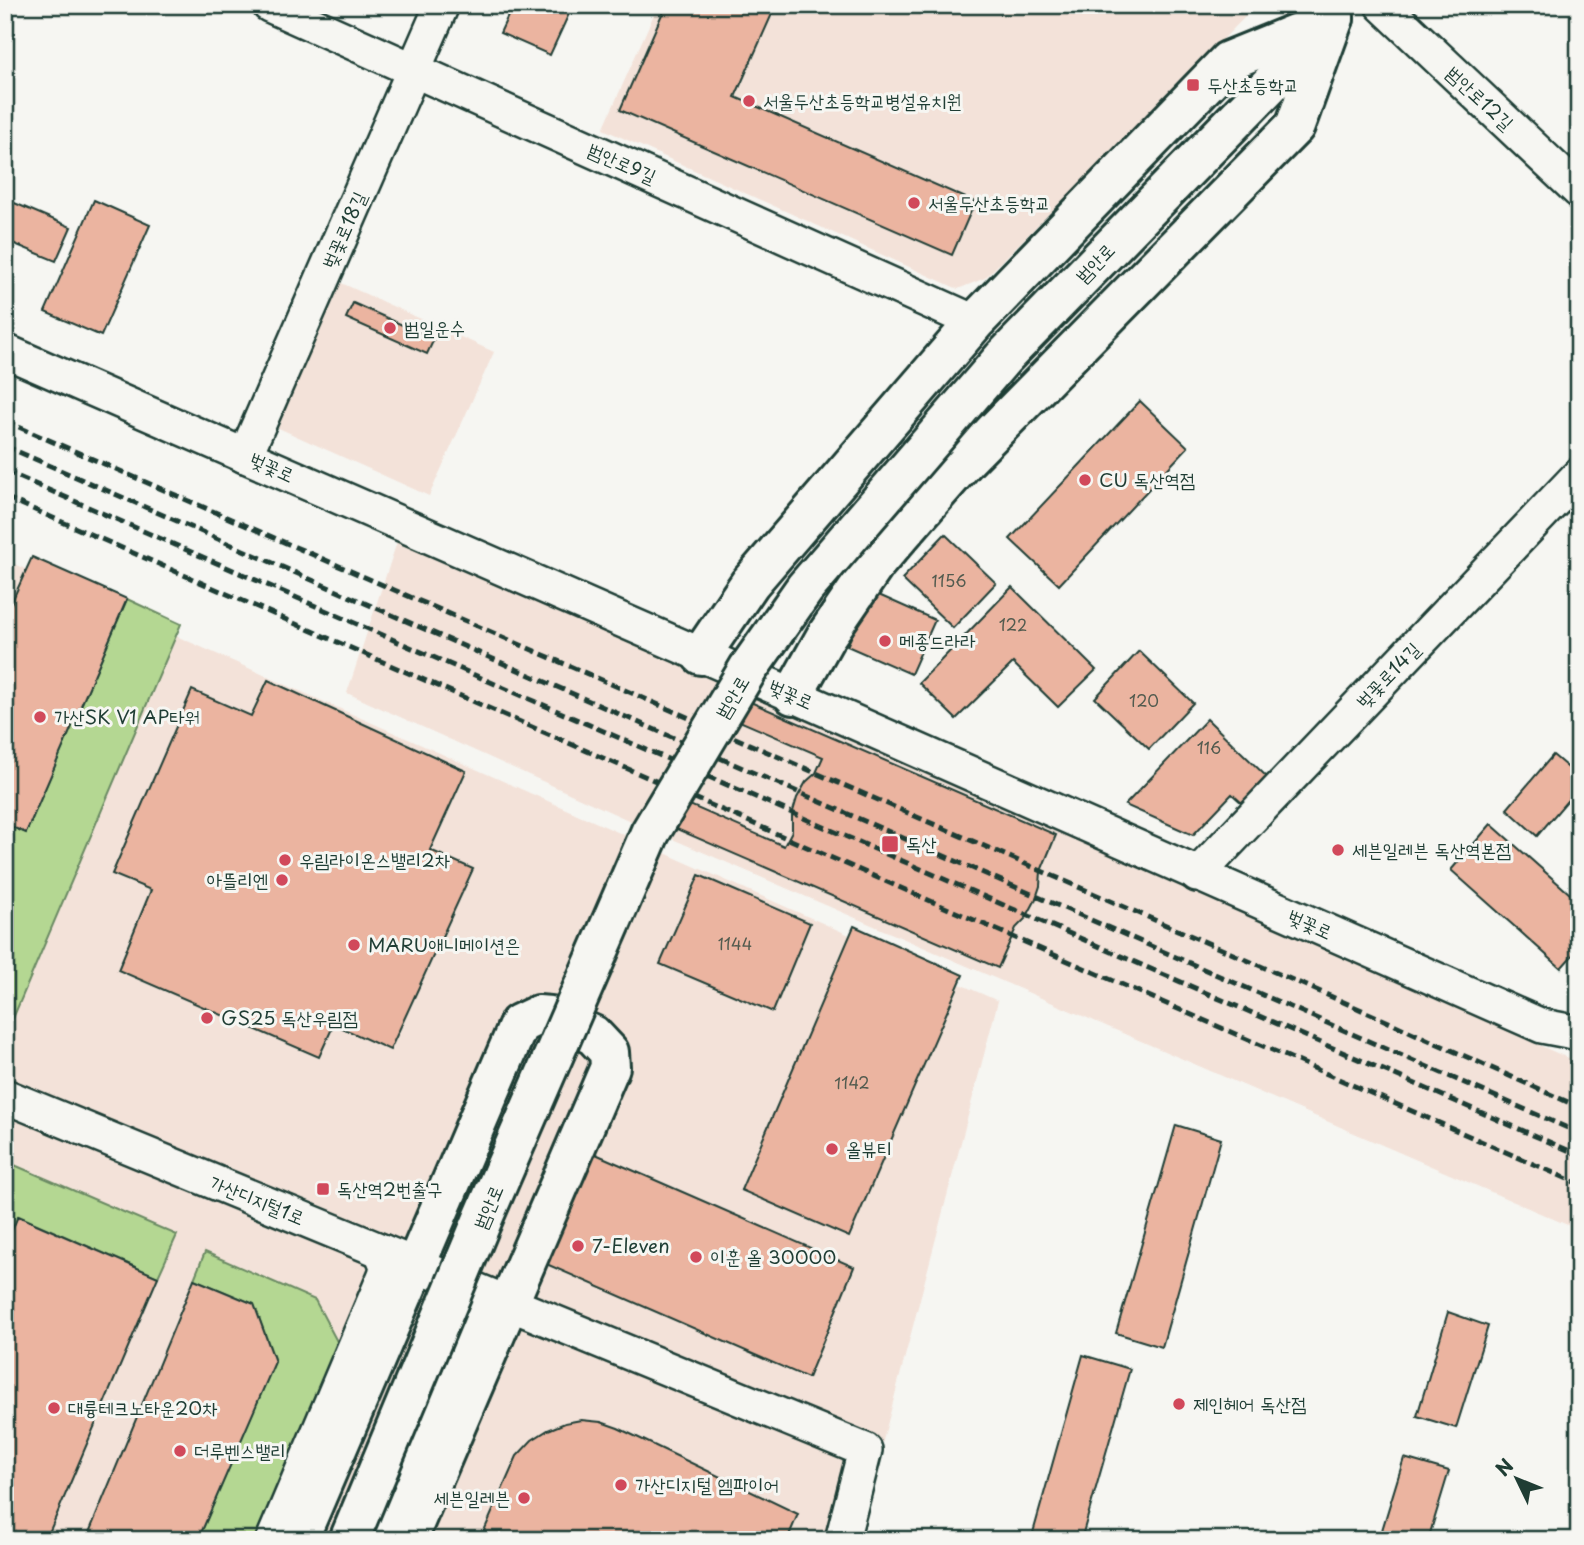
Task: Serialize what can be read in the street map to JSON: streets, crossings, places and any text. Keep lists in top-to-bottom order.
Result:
{
  "streets": {
    "main road": ["범안로"],
    "street": [
      "범안로12길",
      "범안로9길",
      "벚꽃로18길",
      "벚꽃로",
      "벚꽃로14길",
      "가산디지털1로"
    ]
  },
  "crossings": [
    ["범안로9길", "벚꽃로18길"],
    ["벚꽃로18길", "벚꽃로"],
    ["벚꽃로", "벚꽃로14길"]
  ],
  "places": {
    "transit": ["두산초등학교", "독산", "독산역2번출구"],
    "other": [
      "서울두산초등학교병설유치원",
      "서울두산초등학교",
      "범일운수",
      "CU 독산역점",
      "메종드라라",
      "가산SK V1 AP타워",
      "세븐일레븐 독산역본점",
      "우림라이온스밸리2차",
      "아뜰리엔",
      "MARU애니메이션은",
      "GS25 독산우림점",
      "올뷰티",
      "7-Eleven",
      "이훈 올 30000",
      "제인헤어 독산점",
      "대륭테크노타운20차",
      "더루벤스밸리",
      "가산디지털 엠파이어",
      "세븐일레븐"
    ]
  },
  "house_numbers": [
    "1156",
    "122",
    "120",
    "116",
    "1144",
    "1142"
  ],
  "north": "top left"
}
